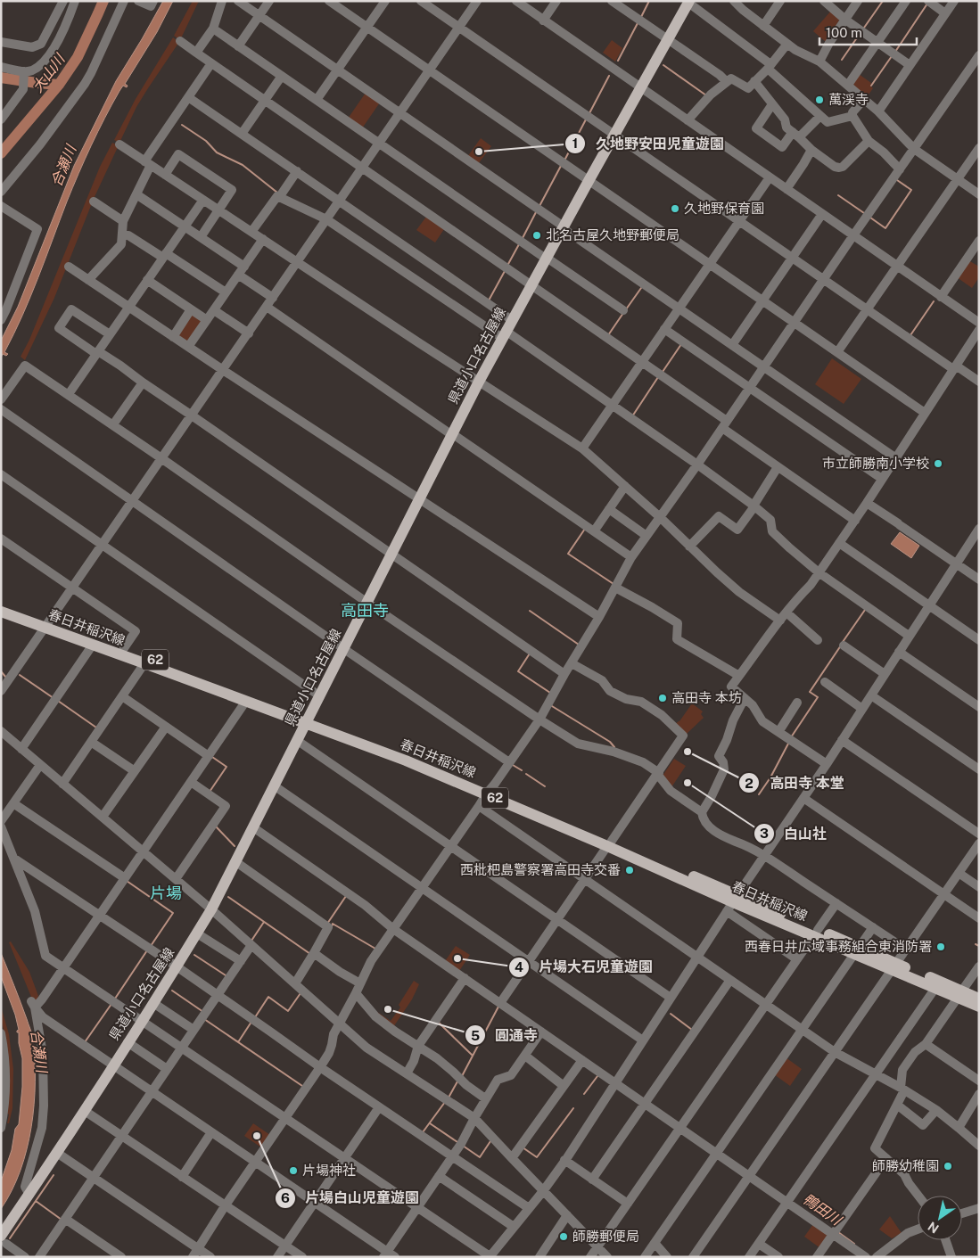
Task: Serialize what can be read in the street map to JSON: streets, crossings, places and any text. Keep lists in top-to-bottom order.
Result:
{
  "streets": {
    "main road": ["県道小口名古屋線", "春日井稲沢線", "62"]
  },
  "crossings": [
    ["県道小口名古屋線", "春日井稲沢線"]
  ],
  "districts": ["高田寺", "片場"],
  "water": ["大山川", "合瀬川", "鴨田川"],
  "places": [
    "萬渓寺",
    "久地野安田児童遊園",
    "久地野保育園",
    "北名古屋久地野郵便局",
    "市立師勝南小学校",
    "高田寺 本坊",
    "高田寺 本堂",
    "白山社",
    "西枇杷島警察署高田寺交番",
    "西春日井広域事務組合東消防署",
    "片場大石児童遊園",
    "圓通寺",
    "片場白山児童遊園",
    "師勝幼稚園",
    "片場神社",
    "師勝郵便局"
  ],
  "scale_bar": "100 m",
  "north": "bottom left"
}
